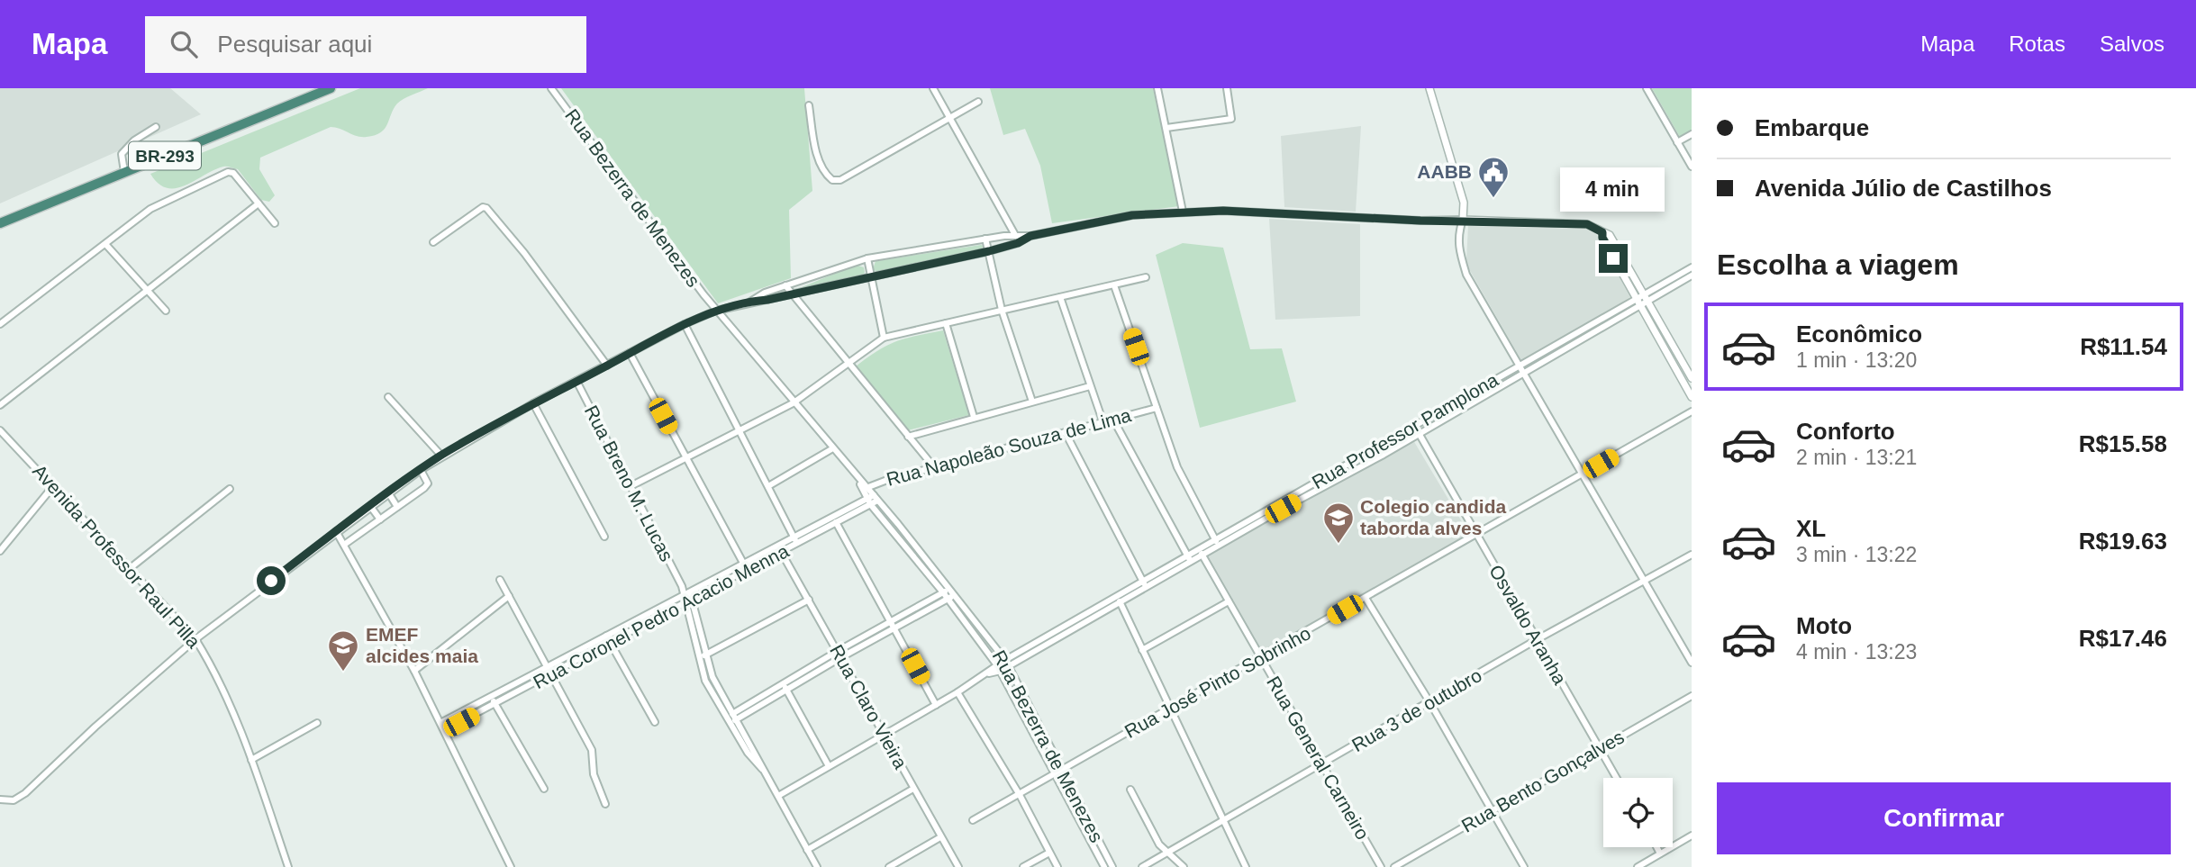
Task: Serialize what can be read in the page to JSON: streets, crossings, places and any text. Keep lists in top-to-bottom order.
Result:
{
  "streets": {
    "highway": ["BR-293"],
    "street": [
      "Rua Bezerra de Menezes",
      "Rua Professor Pamplona",
      "Rua Napoleão Souza de Lima",
      "Rua Breno M. Lucas",
      "Avenida Professor Raul Pilla",
      "Rua Coronel Pedro Acacio Menna",
      "Osvaldo Aranha",
      "Rua José Pinto Sobrinho",
      "Rua Claro Vieira",
      "Rua 3 de outubro",
      "Rua General Carneiro",
      "Rua Bento Gonçalves"
    ]
  },
  "crossings": [
    ["Rua Bezerra de Menezes", "Rua Professor Pamplona"],
    ["Rua Bezerra de Menezes", "Rua Napoleão Souza de Lima"],
    ["Rua Bezerra de Menezes", "Rua Coronel Pedro Acacio Menna"],
    ["Rua Bezerra de Menezes", "Rua José Pinto Sobrinho"],
    ["Rua Professor Pamplona", "Osvaldo Aranha"],
    ["Rua Professor Pamplona", "Rua Claro Vieira"],
    ["Rua Professor Pamplona", "Rua General Carneiro"],
    ["Rua Breno M. Lucas", "Rua Coronel Pedro Acacio Menna"],
    ["Rua Coronel Pedro Acacio Menna", "Rua Claro Vieira"],
    ["Osvaldo Aranha", "Rua José Pinto Sobrinho"],
    ["Osvaldo Aranha", "Rua 3 de outubro"],
    ["Osvaldo Aranha", "Rua Bento Gonçalves"],
    ["Rua José Pinto Sobrinho", "Rua General Carneiro"],
    ["Rua 3 de outubro", "Rua General Carneiro"]
  ],
  "places": {
    "public building": ["AABB"],
    "school or university": ["Colegio candida taborda alves", "EMEF alcides maia"]
  },
  "page": {
    "header": "Mapa",
    "search": "Pesquisar aqui",
    "nav": ["Mapa", "Rotas", "Salvos"],
    "banner": ["Embarque", "Avenida Júlio de Castilhos"],
    "bubble": "4 min",
    "heading": "Escolha a viagem",
    "list": [
      {
        "name": "Econômico",
        "note": "1 min · 13:20",
        "value": "R$11.54"
      },
      {
        "name": "Conforto",
        "note": "2 min · 13:21",
        "value": "R$15.58"
      },
      {
        "name": "XL",
        "note": "3 min · 13:22",
        "value": "R$19.63"
      },
      {
        "name": "Moto",
        "note": "4 min · 13:23",
        "value": "R$17.46"
      }
    ],
    "buttons": "Confirmar"
  }
}
